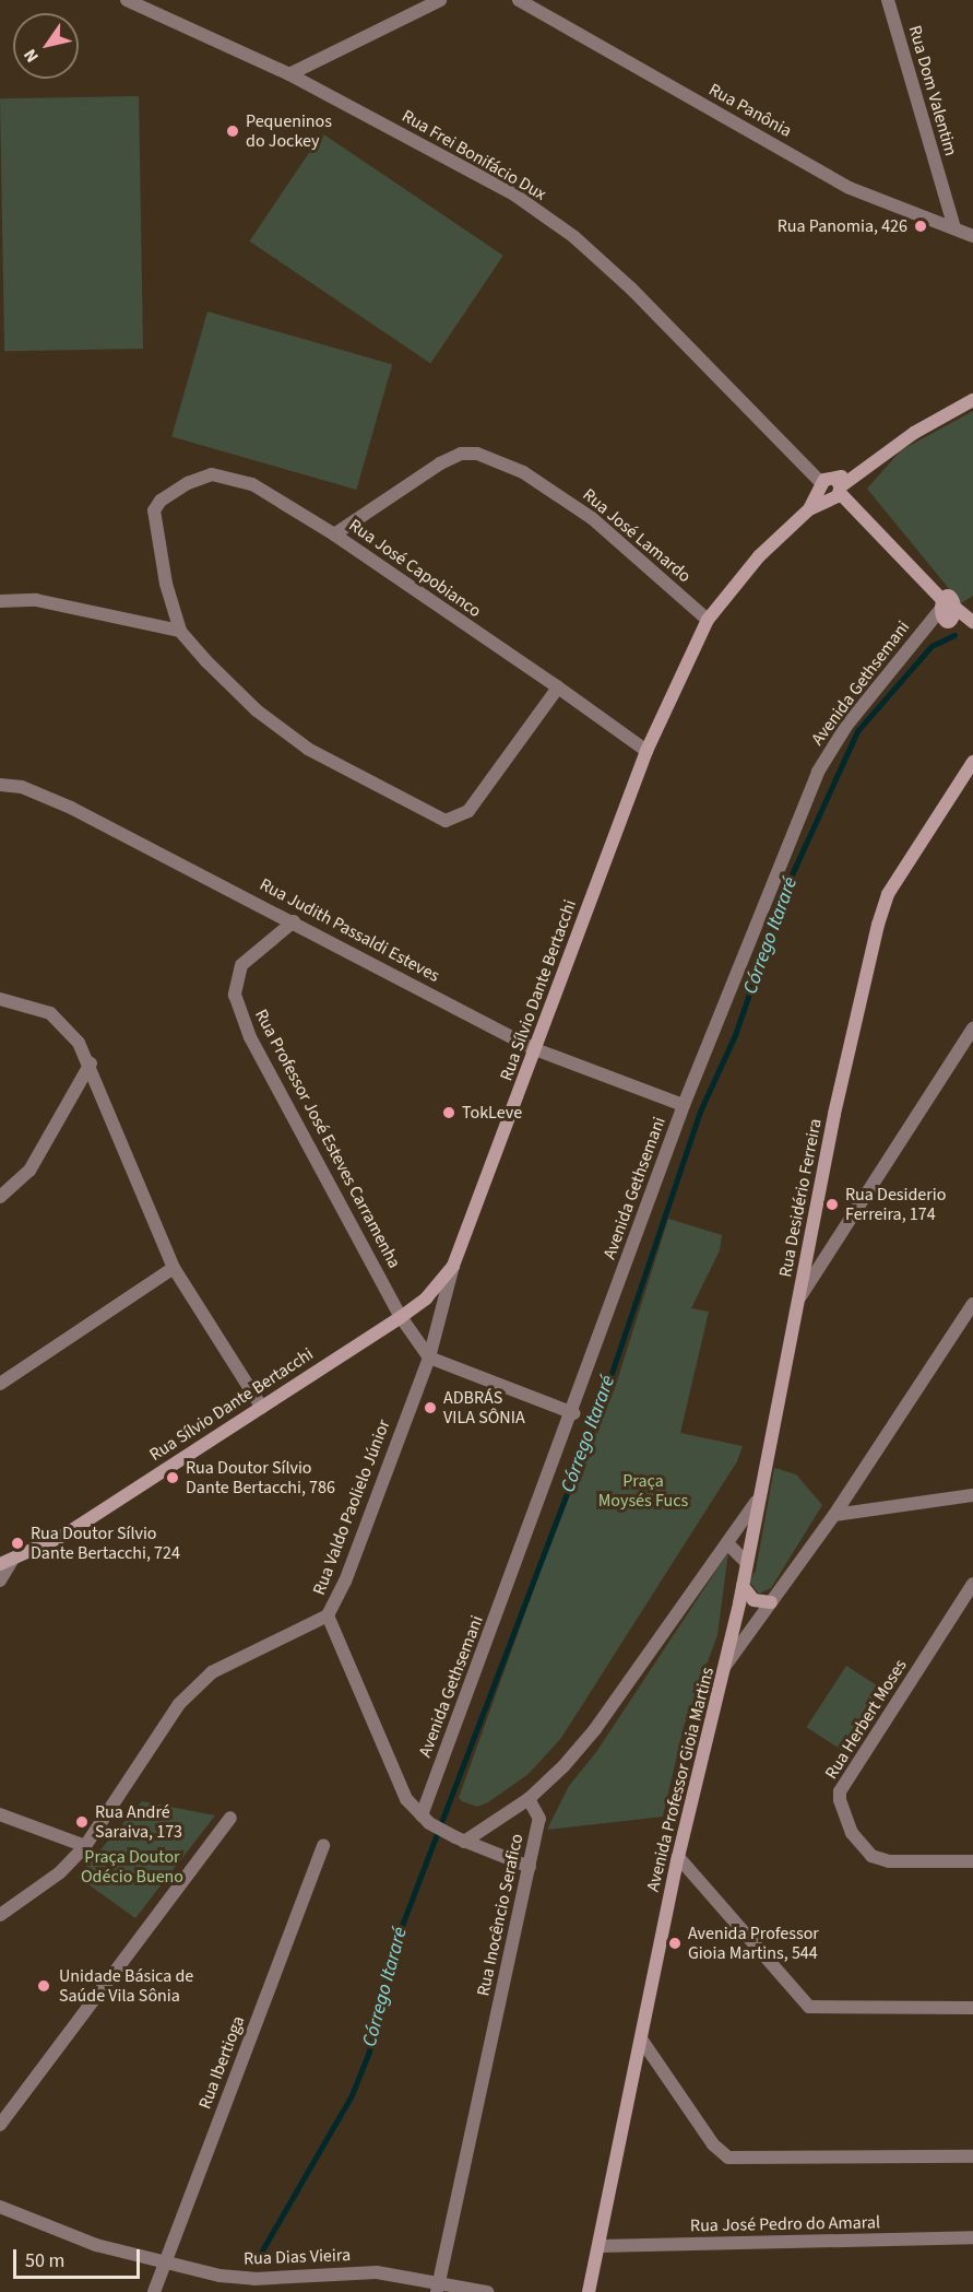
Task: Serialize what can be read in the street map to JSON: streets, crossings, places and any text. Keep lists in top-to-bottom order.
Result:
{
  "streets": {
    "street": [
      "Rua Dom Valentim",
      "Rua Panônia",
      "Rua Frei Bonifácio Dux",
      "Rua José Lamardo",
      "Rua José Capobianco",
      "Avenida Gethsemani",
      "Rua Judith Passaldi Esteves",
      "Rua Sílvio Dante Bertacchi",
      "Rua Professor José Esteves Carramenha",
      "Rua Desidério Ferreira",
      "Rua Valdo Paolielo Júnior",
      "Rua Herbert Moses",
      "Avenida Professor Gioia Martins",
      "Rua Inocêncio Serafico",
      "Rua Ibertioga",
      "Rua José Pedro do Amaral",
      "Rua Dias Vieira"
    ]
  },
  "crossings": [
    ["Rua Dom Valentim", "Rua Panônia"],
    ["Rua Frei Bonifácio Dux", "Avenida Gethsemani"],
    ["Rua Frei Bonifácio Dux", "Rua Sílvio Dante Bertacchi"],
    ["Rua José Lamardo", "Rua José Capobianco"],
    ["Rua José Lamardo", "Rua Sílvio Dante Bertacchi"],
    ["Rua José Capobianco", "Rua Sílvio Dante Bertacchi"],
    ["Avenida Gethsemani", "Rua Judith Passaldi Esteves"],
    ["Avenida Gethsemani", "Rua Valdo Paolielo Júnior"],
    ["Rua Judith Passaldi Esteves", "Rua Sílvio Dante Bertacchi"],
    ["Rua Judith Passaldi Esteves", "Rua Professor José Esteves Carramenha"],
    ["Rua Sílvio Dante Bertacchi", "Rua Professor José Esteves Carramenha"],
    ["Rua Sílvio Dante Bertacchi", "Rua Valdo Paolielo Júnior"],
    ["Rua Desidério Ferreira", "Avenida Professor Gioia Martins"],
    ["Rua Valdo Paolielo Júnior", "Rua Inocêncio Serafico"],
    ["Avenida Professor Gioia Martins", "Rua José Pedro do Amaral"],
    ["Rua Inocêncio Serafico", "Rua Dias Vieira"],
    ["Rua Ibertioga", "Rua Dias Vieira"]
  ],
  "water": ["Córrego Itararé"],
  "parks": ["Praça Moysés Fucs", "Praça Doutor Odécio Bueno"],
  "places": [
    "Pequeninos do Jockey",
    "Rua Panomia, 426",
    "TokLeve",
    "Rua Desiderio Ferreira, 174",
    "ADBRÁS VILA SÔNIA",
    "Rua Doutor Sílvio Dante Bertacchi, 786",
    "Rua Doutor Sílvio Dante Bertacchi, 724",
    "Rua André Saraiva, 173",
    "Avenida Professor Gioia Martins, 544",
    "Unidade Básica de Saúde Vila Sônia"
  ],
  "scale_bar": "50 m",
  "north": "bottom left"
}
